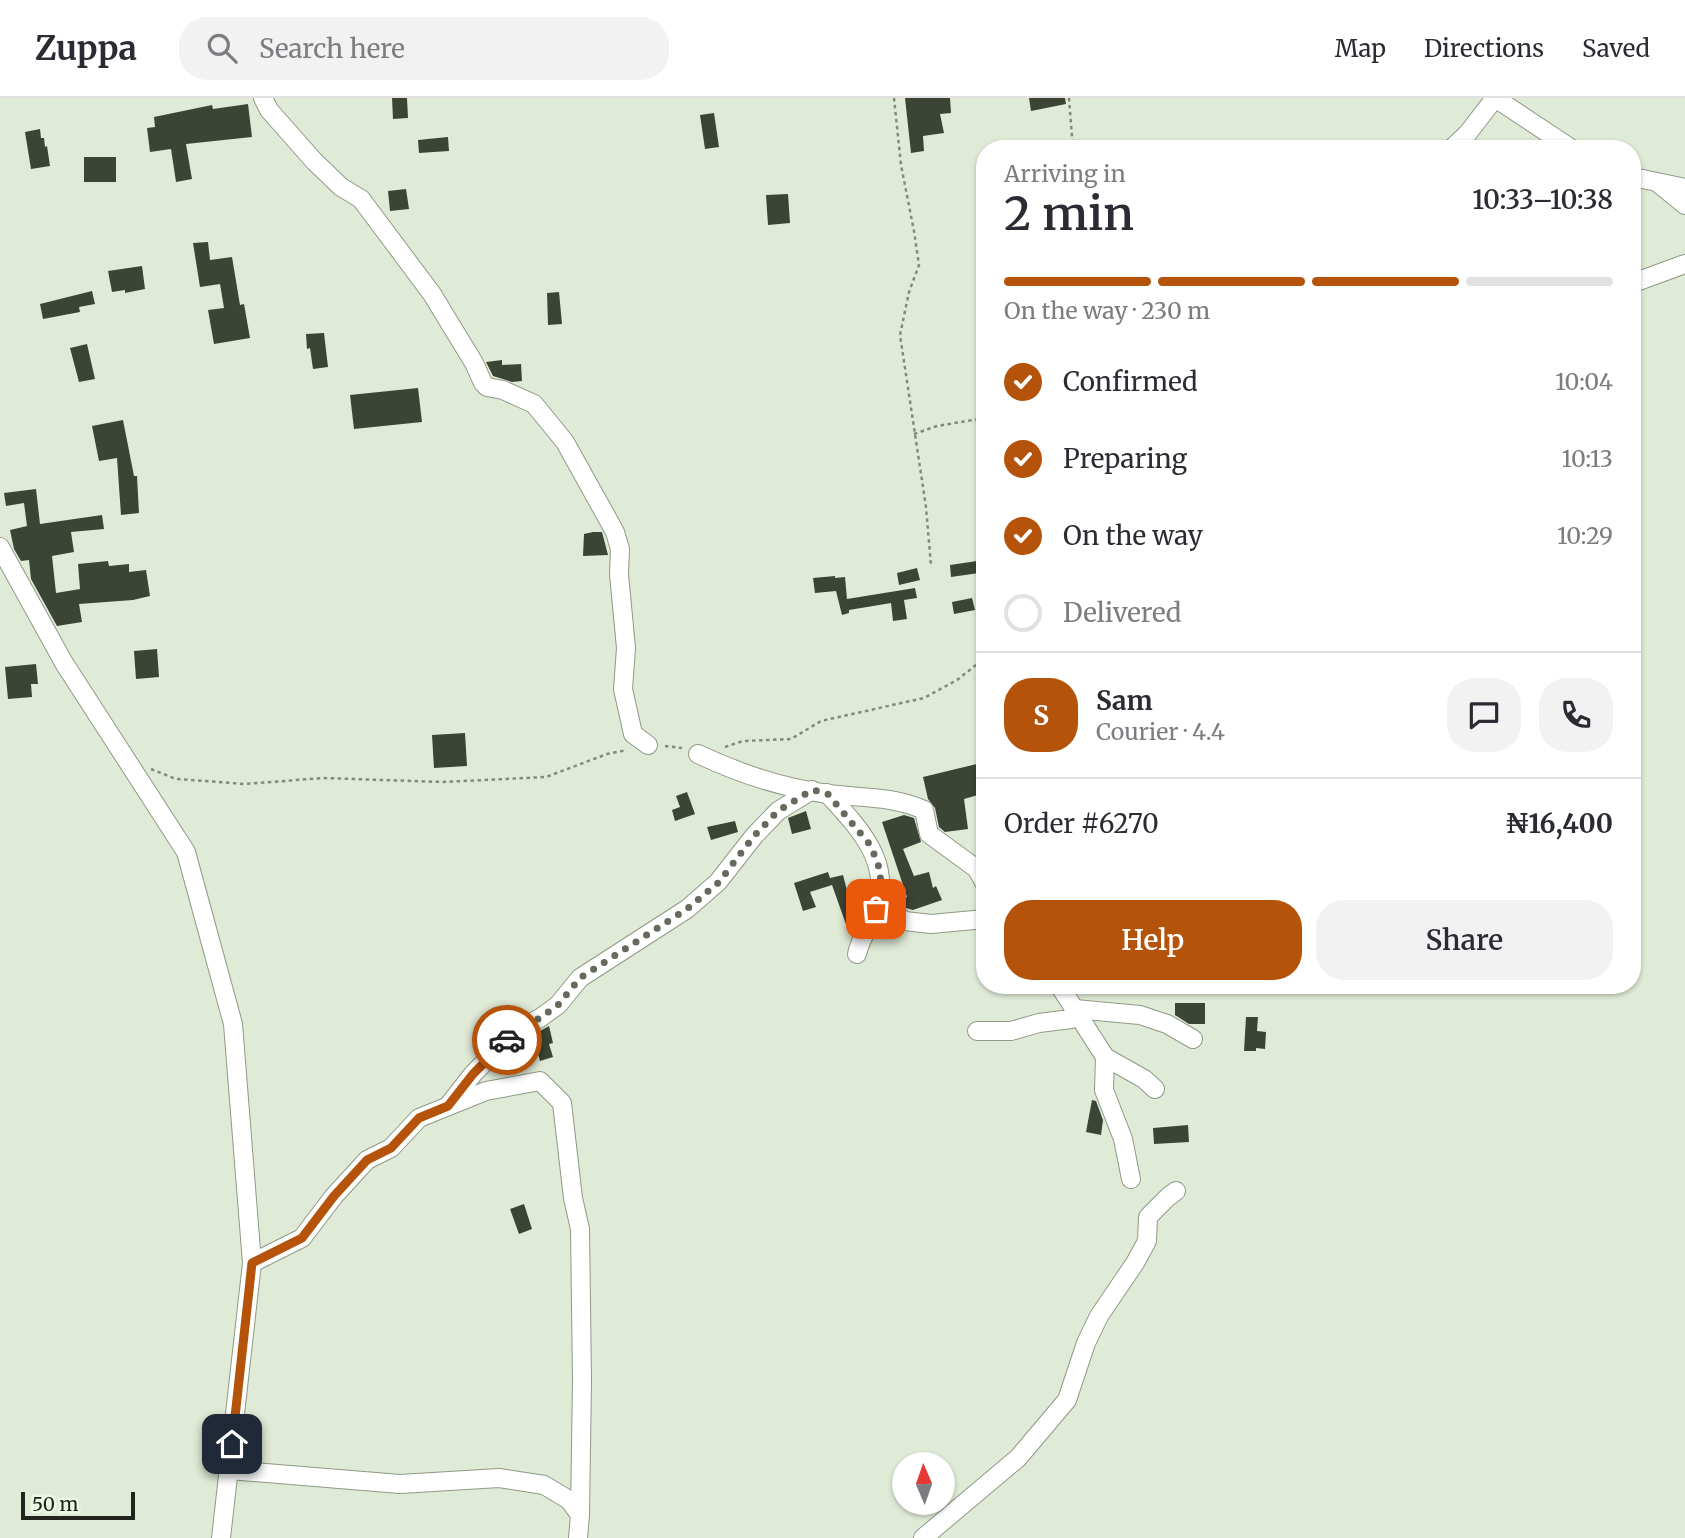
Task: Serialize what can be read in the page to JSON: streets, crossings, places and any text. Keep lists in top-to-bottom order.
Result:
{
  "scale_bar": "50 m",
  "north": "top",
  "page": {
    "header": "Zuppa",
    "search": "Search here",
    "nav": ["Map", "Directions", "Saved"],
    "heading": ["2 min", "Arriving in", "10:33–10:38"],
    "panel": [
      "Sam",
      "Courier · 4.4",
      "Order #6270",
      "₦16,400"
    ],
    "bar": "On the way · 230 m",
    "list": [
      ["Confirmed", "10:04"],
      ["Preparing", "10:13"],
      ["On the way", "10:29"],
      "Delivered"
    ],
    "round": "S",
    "buttons": ["Help", "Share"],
    "scale": "50 m"
  }
}
